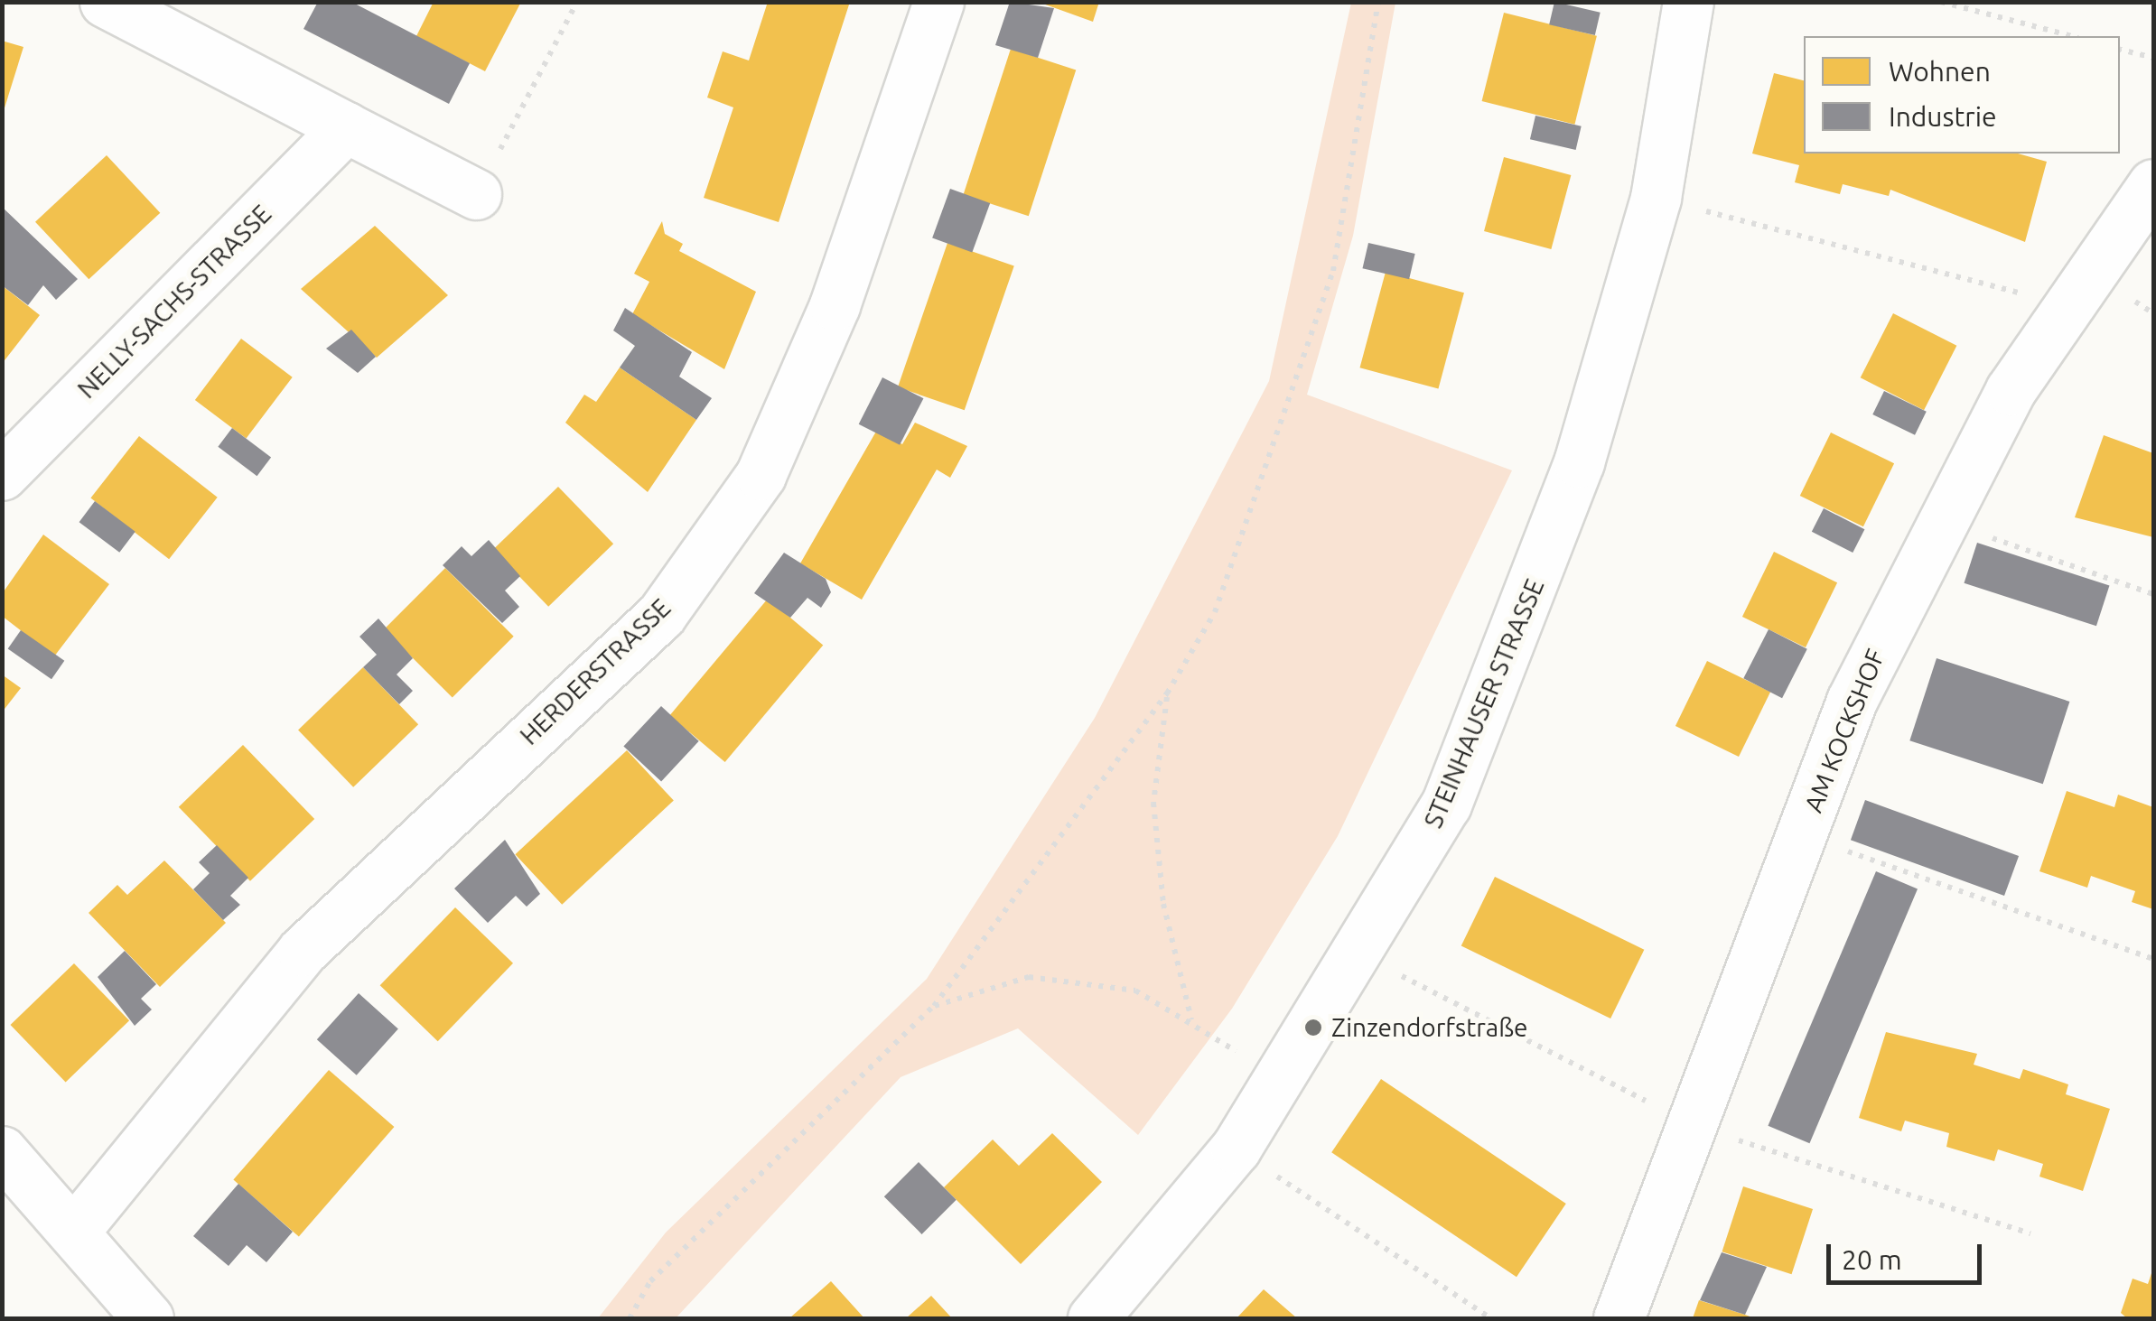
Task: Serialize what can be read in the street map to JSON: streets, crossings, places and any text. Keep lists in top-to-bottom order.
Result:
{
  "streets": {
    "street": [
      "NELLY-SACHS-STRASSE",
      "HERDERSTRASSE",
      "STEINHAUSER STRASSE",
      "AM KOCKSHOF"
    ]
  },
  "places": ["Zinzendorfstraße"],
  "legend": ["Wohnen", "Industrie"],
  "scale_bar": "20 m"
}
